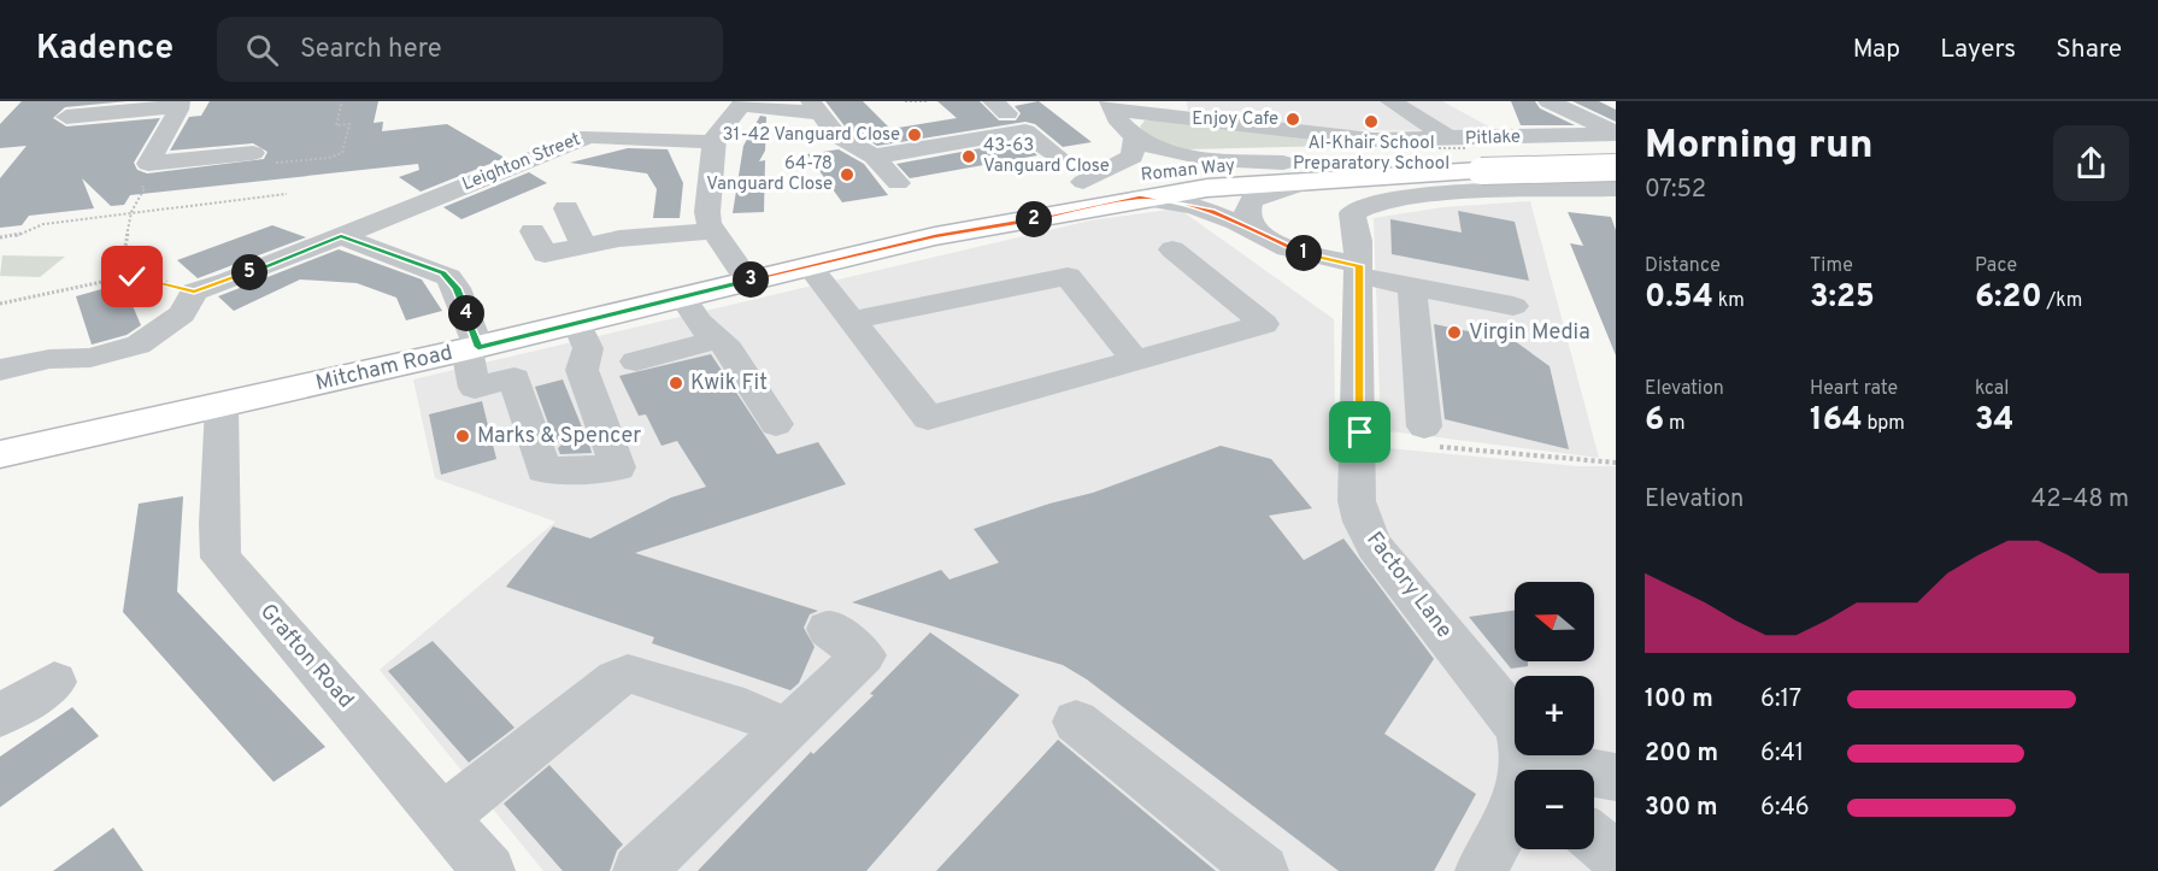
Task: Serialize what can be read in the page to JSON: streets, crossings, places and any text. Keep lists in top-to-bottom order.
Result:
{
  "streets": {
    "main road": ["Roman Way", "Mitcham Road"],
    "street": [
      "Pitlake",
      "Leighton Street",
      "Factory Lane",
      "Grafton Road"
    ]
  },
  "crossings": [
    ["Pitlake", "Roman Way"],
    ["Roman Way", "Mitcham Road"],
    ["Roman Way", "Factory Lane"],
    ["Mitcham Road", "Grafton Road"]
  ],
  "places": [
    "Enjoy Cafe",
    "Al-Khair School Preparatory School",
    "31-42 Vanguard Close",
    "43-63 Vanguard Close",
    "64-78 Vanguard Close",
    "Virgin Media",
    "Kwik Fit",
    "Marks & Spencer"
  ],
  "north": "left",
  "page": {
    "header": "Kadence",
    "search": "Search here",
    "nav": ["Map", "Layers", "Share"],
    "heading": ["Morning run", "07:52"],
    "pins": [
      "2",
      "1",
      "5",
      "3",
      "4"
    ],
    "stats": [
      ["Distance", "0.54 km"],
      ["Time", "3:25"],
      ["Pace", "6:20 /km"],
      ["Elevation", "6 m"],
      ["Heart rate", "164 bpm"],
      ["kcal", "34"]
    ],
    "chart": ["Elevation", "42–48 m"],
    "map_buttons": ["+", "−"],
    "list": [
      {
        "name": "100 m",
        "note": "6:17"
      },
      {
        "name": "200 m",
        "note": "6:41"
      },
      {
        "name": "300 m",
        "note": "6:46"
      }
    ]
  }
}
